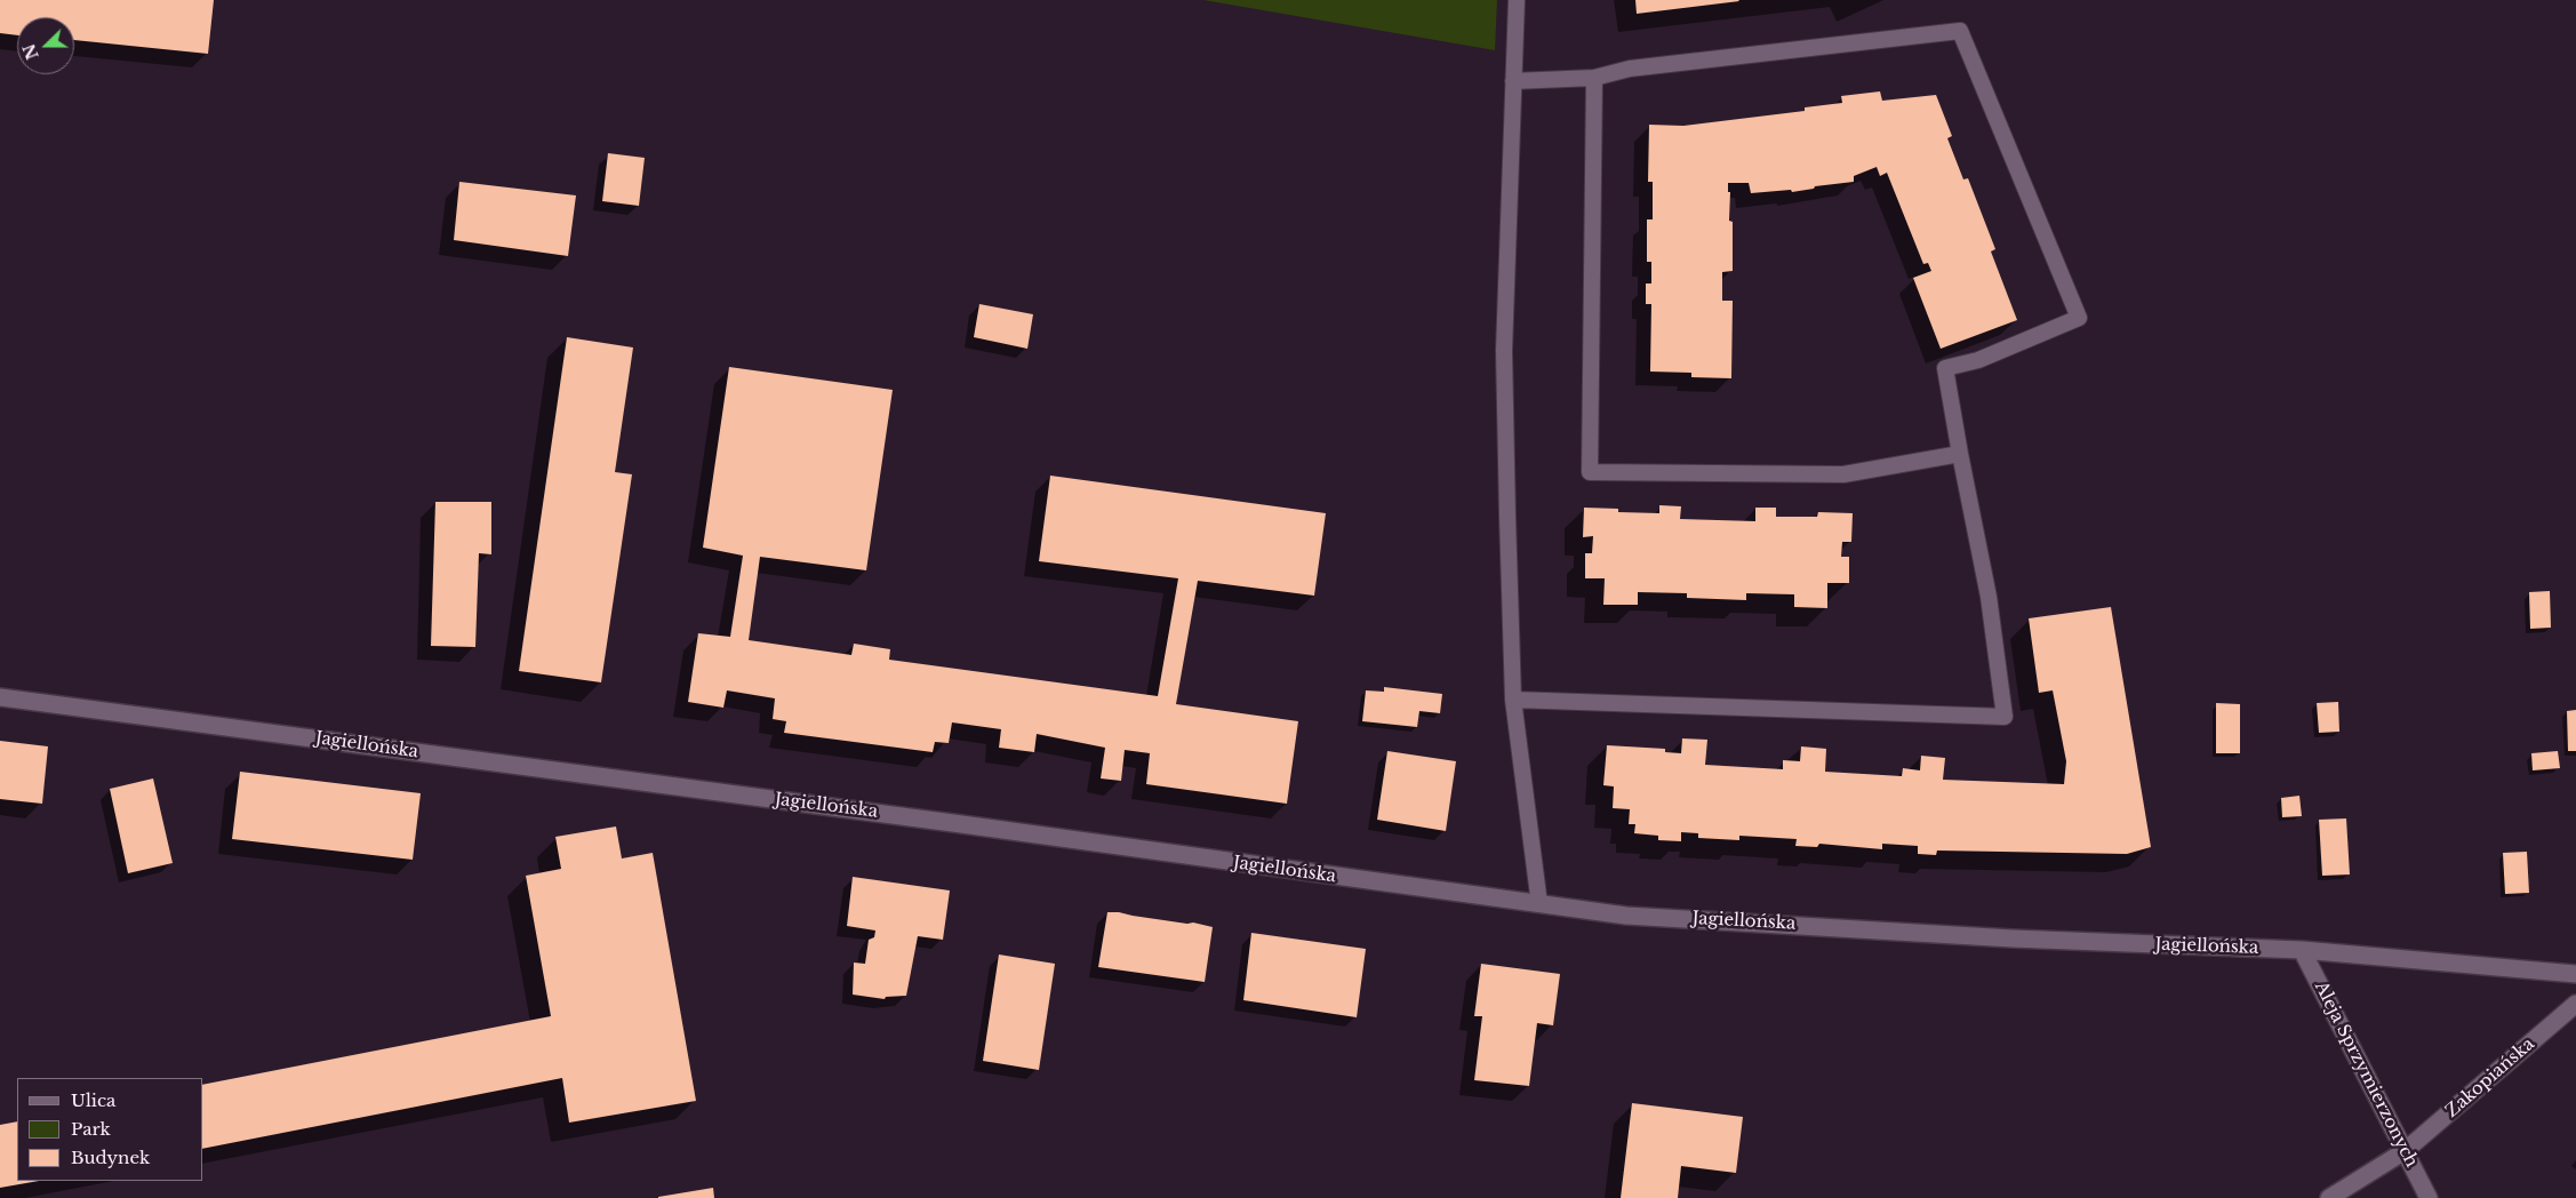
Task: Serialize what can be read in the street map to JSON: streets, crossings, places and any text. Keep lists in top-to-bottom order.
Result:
{
  "streets": {
    "street": ["Jagiellońska", "Aleja Sprzymierzonych", "Zakopiańska"]
  },
  "crossings": [
    ["Jagiellońska", "Aleja Sprzymierzonych"],
    ["Aleja Sprzymierzonych", "Zakopiańska"]
  ],
  "legend": ["Ulica", "Park", "Budynek"],
  "north": "left"
}
